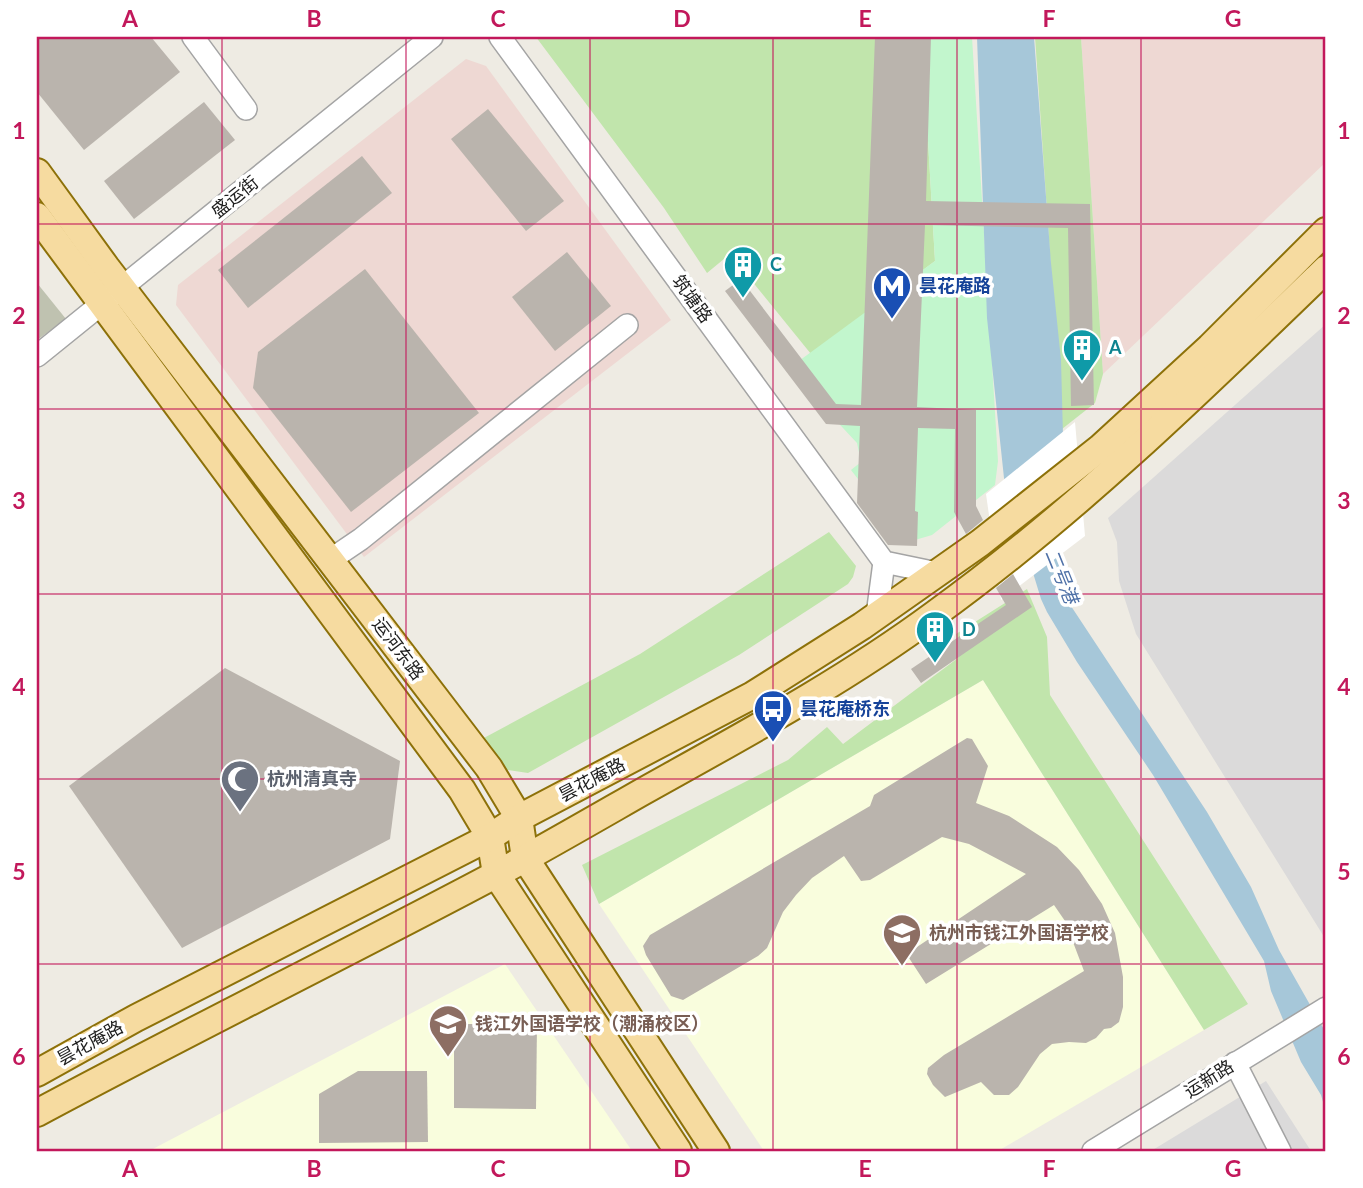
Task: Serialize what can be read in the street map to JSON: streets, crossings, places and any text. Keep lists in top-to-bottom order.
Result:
{
  "streets": {
    "main road": ["运河东路", "昙花庵路"],
    "street": ["盛运街", "筑塘路", "运新路"]
  },
  "crossings": [
    ["盛运街", "运河东路"],
    ["运河东路", "昙花庵路"]
  ],
  "water": ["二号港"],
  "places": {
    "building": ["C", "A", "D"],
    "metro station": ["昙花庵路"],
    "bus stop": ["昙花庵桥东"],
    "mosque": ["杭州清真寺"],
    "school or university": ["杭州市钱江外国语学校", "钱江外国语学校（潮涌校区）"]
  },
  "grid": {
    "columns": [
      "A",
      "B",
      "C",
      "D",
      "E",
      "F",
      "G"
    ],
    "rows": [
      "1",
      "2",
      "3",
      "4",
      "5",
      "6"
    ]
  }
}
